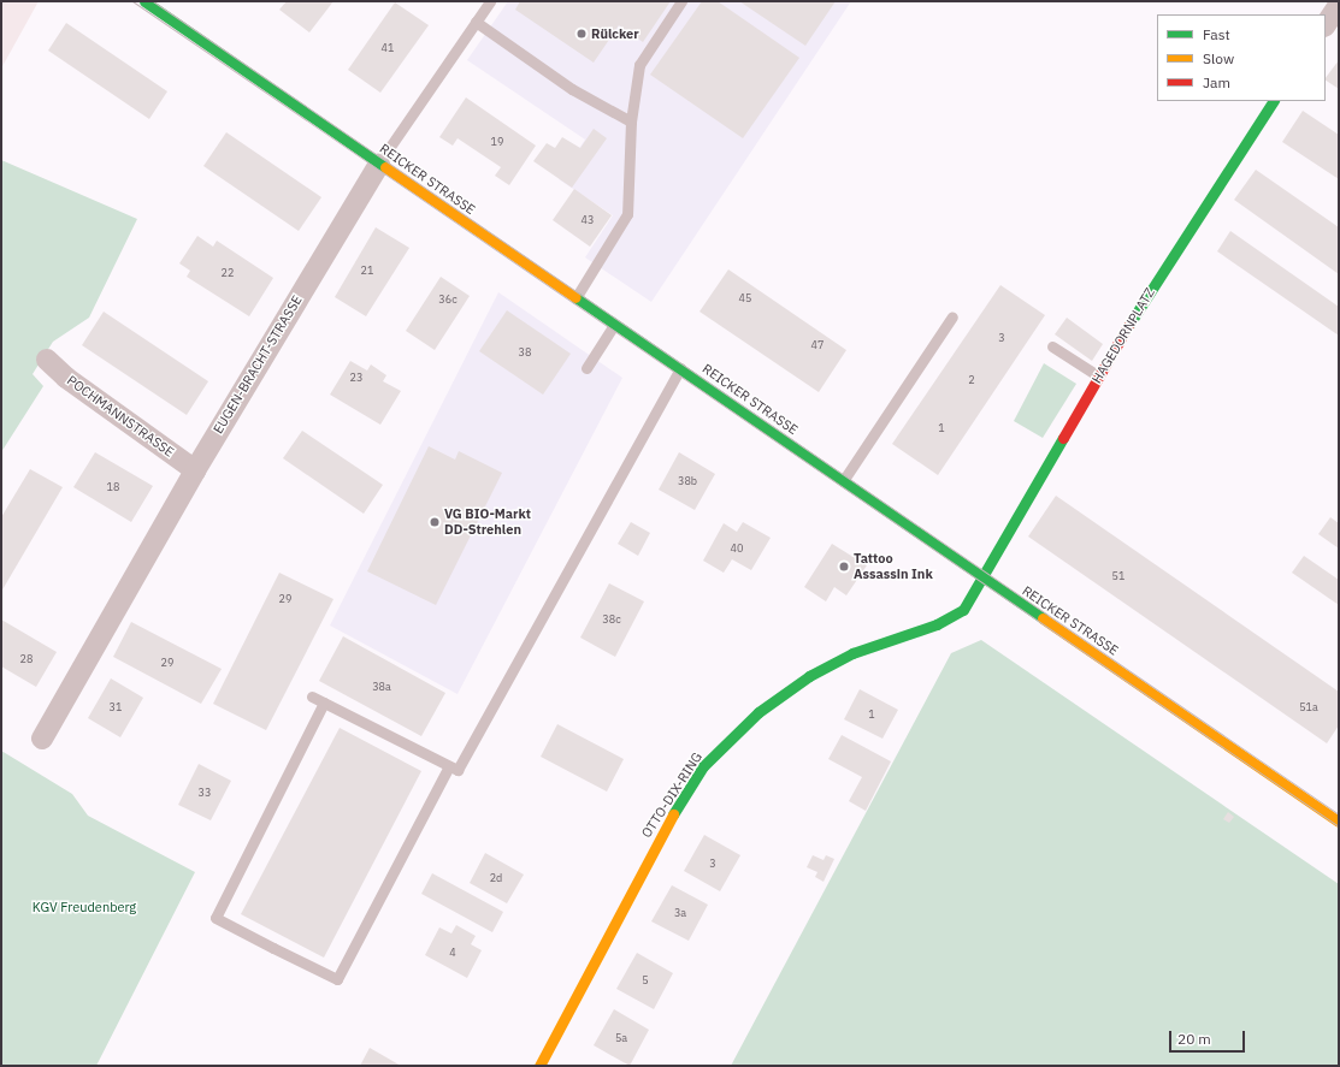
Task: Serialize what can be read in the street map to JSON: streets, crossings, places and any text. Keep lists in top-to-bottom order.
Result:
{
  "streets": {
    "street": [
      "REICKER STRASSE",
      "HAGEDORNPLATZ",
      "EUGEN-BRACHT-STRASSE",
      "POCHMANNSTRASSE",
      "OTTO-DIX-RING"
    ]
  },
  "crossings": [
    ["REICKER STRASSE", "HAGEDORNPLATZ"],
    ["REICKER STRASSE", "EUGEN-BRACHT-STRASSE"],
    ["REICKER STRASSE", "OTTO-DIX-RING"],
    ["HAGEDORNPLATZ", "OTTO-DIX-RING"],
    ["EUGEN-BRACHT-STRASSE", "POCHMANNSTRASSE"]
  ],
  "parks": ["KGV Freudenberg"],
  "places": ["Rülcker", "VG BIO-Markt DD-Strehlen", "Tattoo Assassin Ink"],
  "house_numbers": [
    "41",
    "19",
    "43",
    "21",
    "22",
    "45",
    "36c",
    "3",
    "47",
    "38",
    "23",
    "2",
    "1",
    "38b",
    "18",
    "40",
    "51",
    "29",
    "38c",
    "28",
    "29",
    "38a",
    "31",
    "51a",
    "1",
    "33",
    "3",
    "2d",
    "3a",
    "4",
    "5",
    "5a"
  ],
  "legend": ["Fast", "Slow", "Jam"],
  "scale_bar": "20 m"
}
